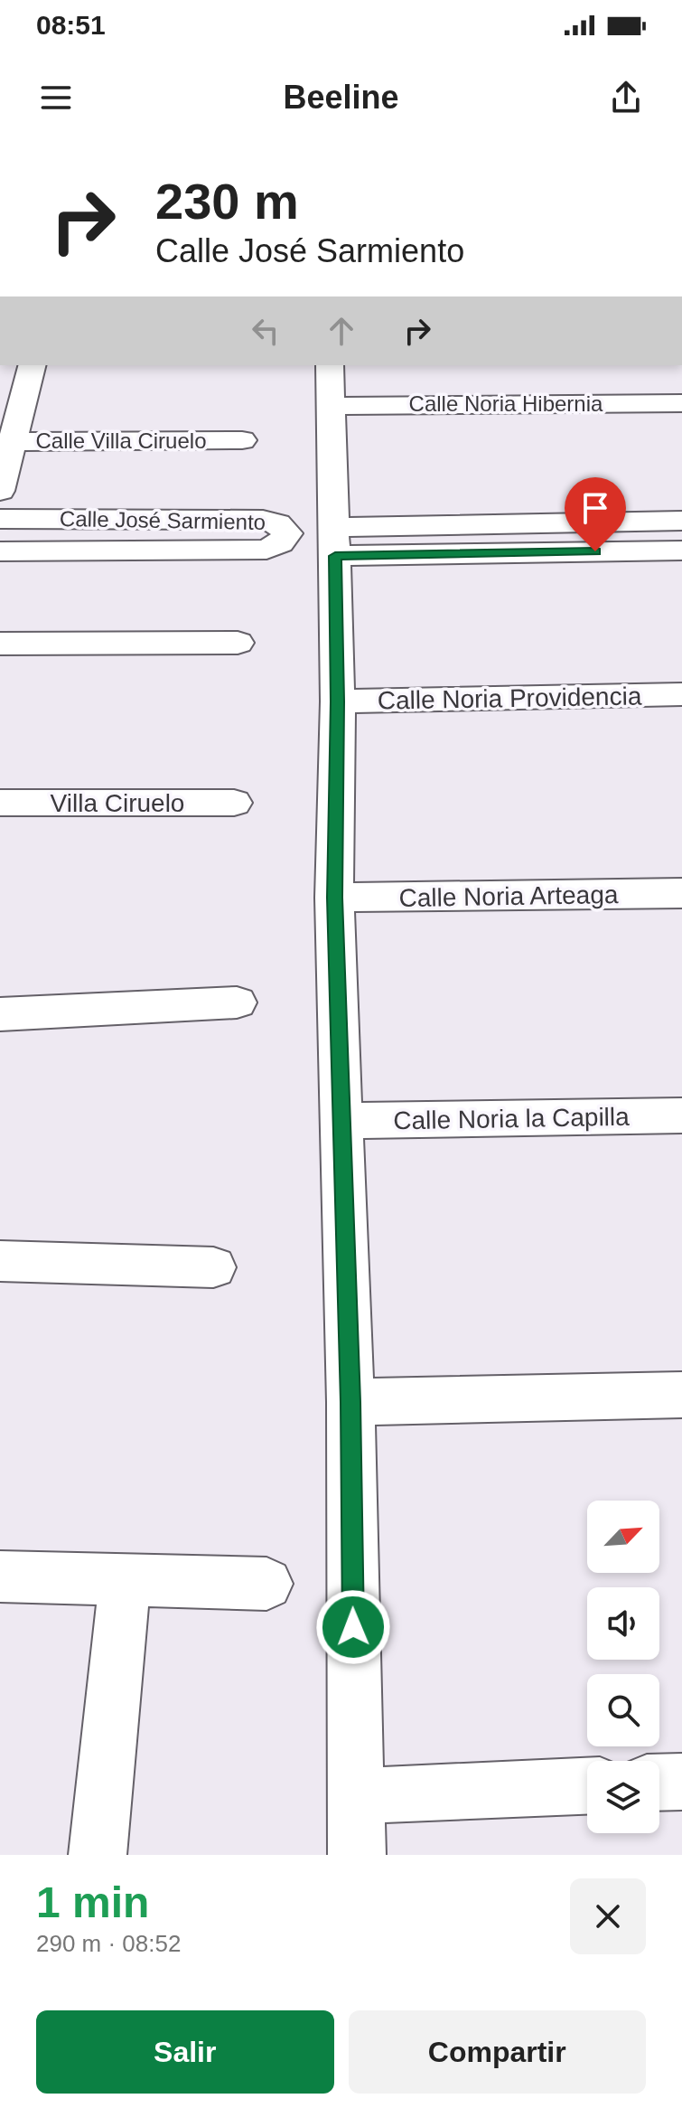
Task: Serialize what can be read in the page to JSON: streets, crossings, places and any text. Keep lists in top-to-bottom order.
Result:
{
  "streets": {
    "street": [
      "Calle Noria Hibernia",
      "Calle Villa Ciruelo",
      "Calle José Sarmiento",
      "Calle Noria Providencia",
      "Villa Ciruelo",
      "Calle Noria Arteaga",
      "Calle Noria la Capilla"
    ]
  },
  "north": "top right",
  "page": {
    "status": "08:51",
    "header": "Beeline",
    "turn": ["230 m", "Calle José Sarmiento"],
    "heading": ["1 min", "290 m · 08:52"],
    "buttons": ["Salir", "Compartir"]
  }
}
